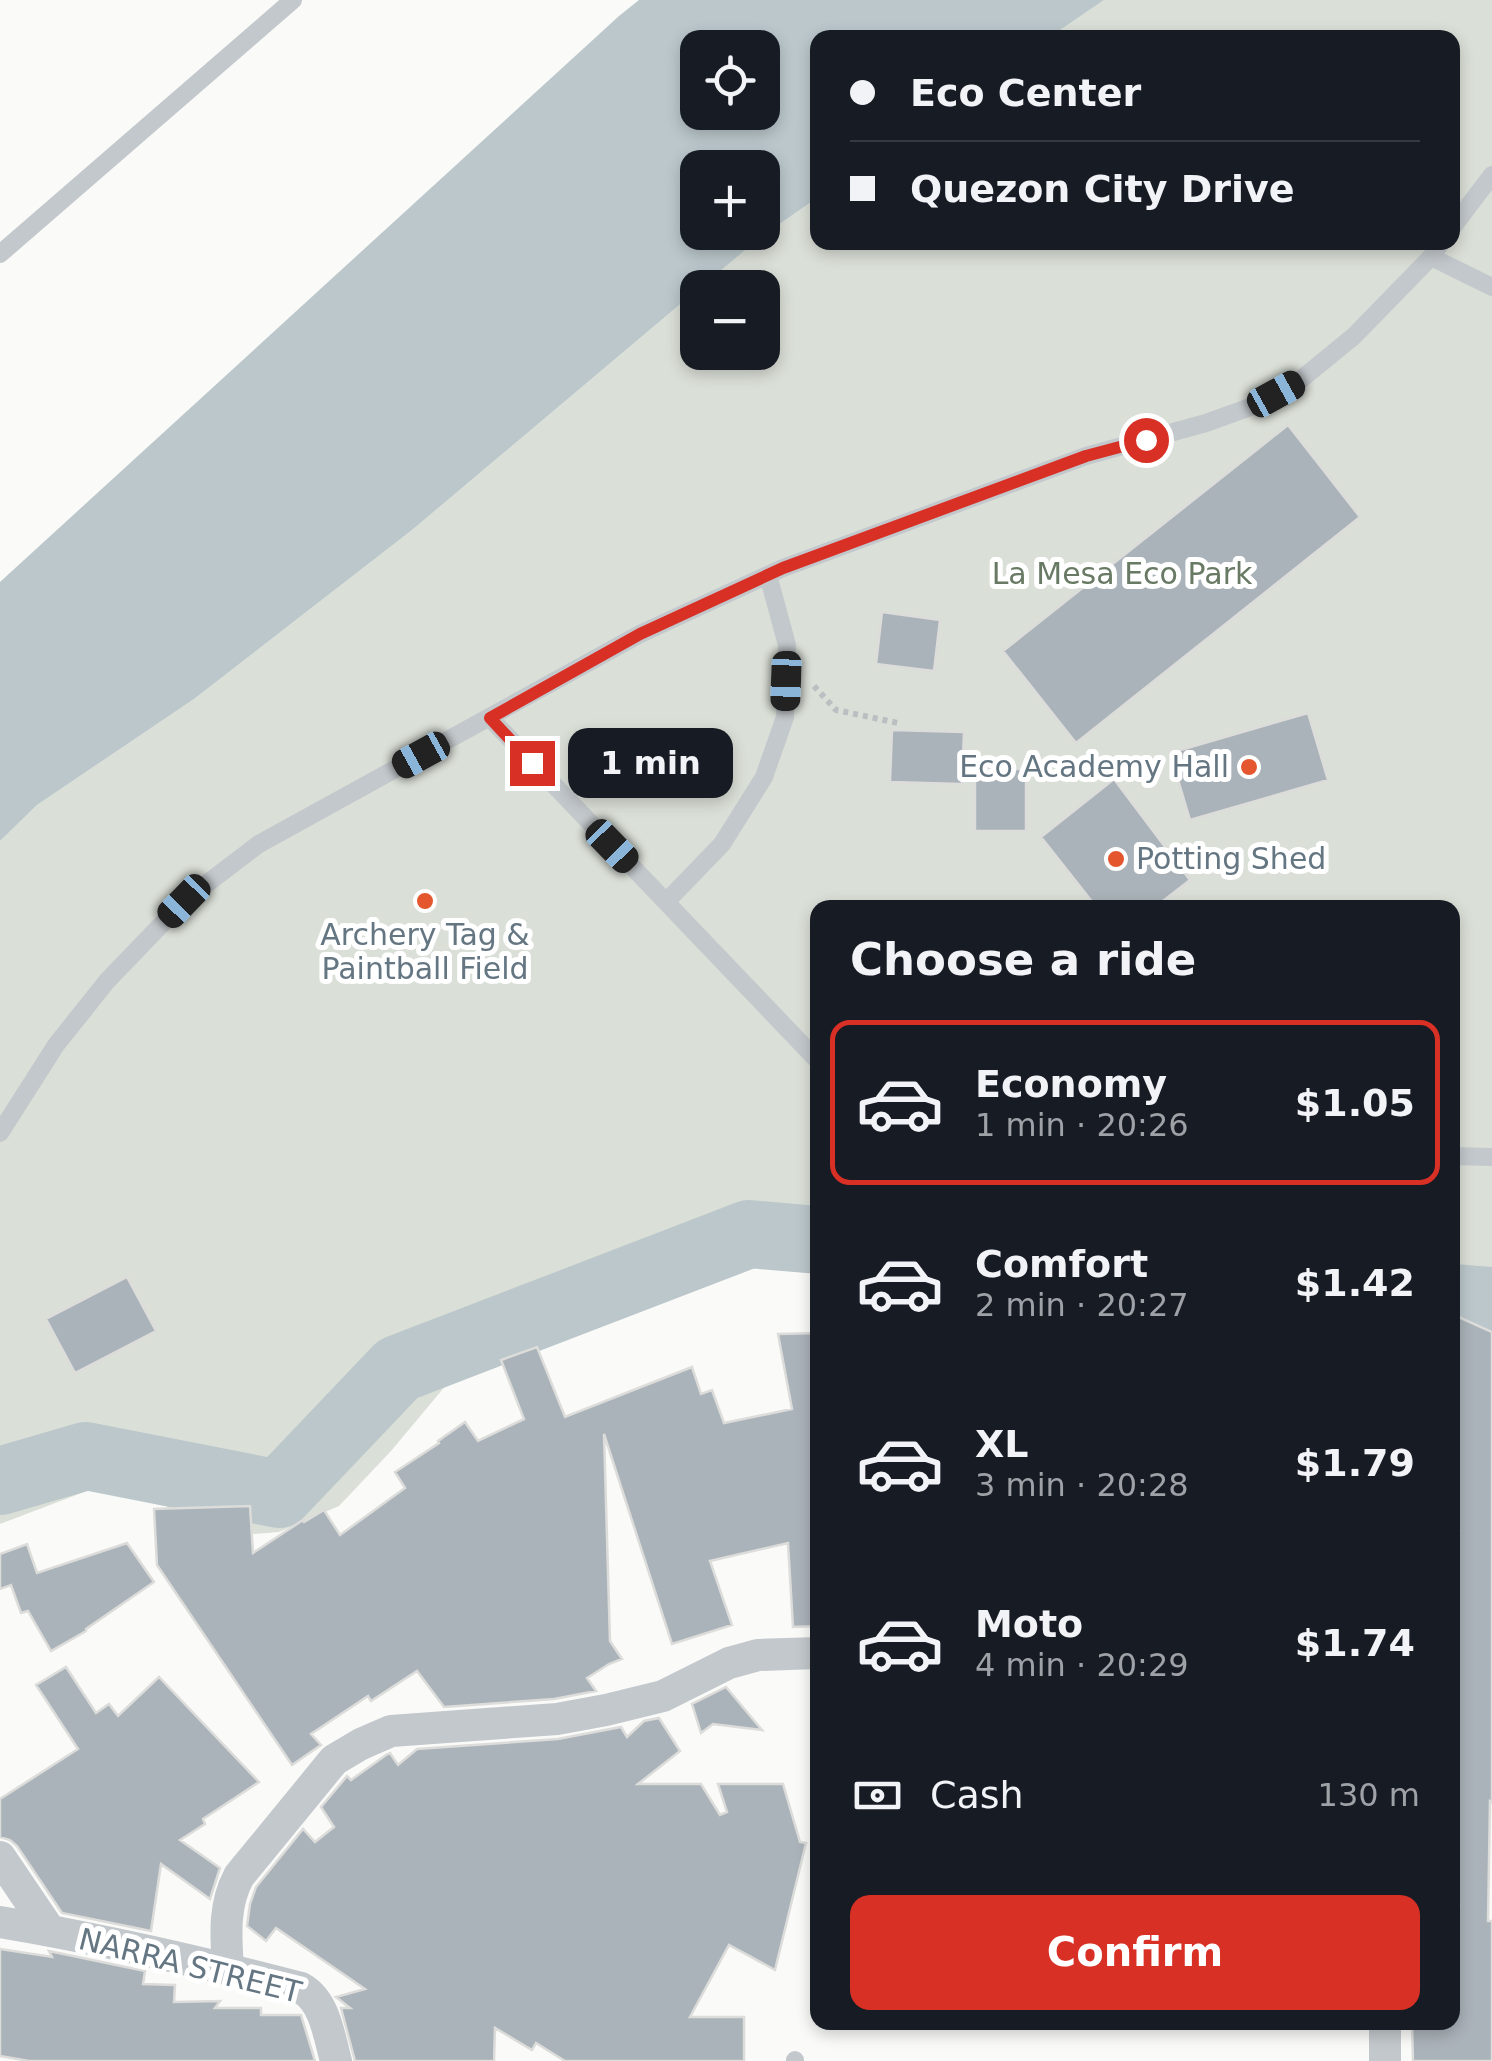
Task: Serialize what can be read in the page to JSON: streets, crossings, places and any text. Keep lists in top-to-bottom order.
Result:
{
  "streets": {
    "street": ["NARRA STREET"]
  },
  "parks": ["La Mesa Eco Park"],
  "places": ["Eco Academy Hall", "Potting Shed", "Archery Tag & Paintball Field"],
  "page": {
    "map_buttons": ["+", "−"],
    "banner": ["Eco Center", "Quezon City Drive"],
    "bubble": "1 min",
    "heading": "Choose a ride",
    "list": [
      {
        "name": "Economy",
        "note": "1 min · 20:26",
        "value": "$1.05"
      },
      {
        "name": "Comfort",
        "note": "2 min · 20:27",
        "value": "$1.42"
      },
      {
        "name": "XL",
        "note": "3 min · 20:28",
        "value": "$1.79"
      },
      {
        "name": "Moto",
        "note": "4 min · 20:29",
        "value": "$1.74"
      }
    ],
    "pay": ["Cash", "130 m"],
    "buttons": "Confirm"
  }
}
